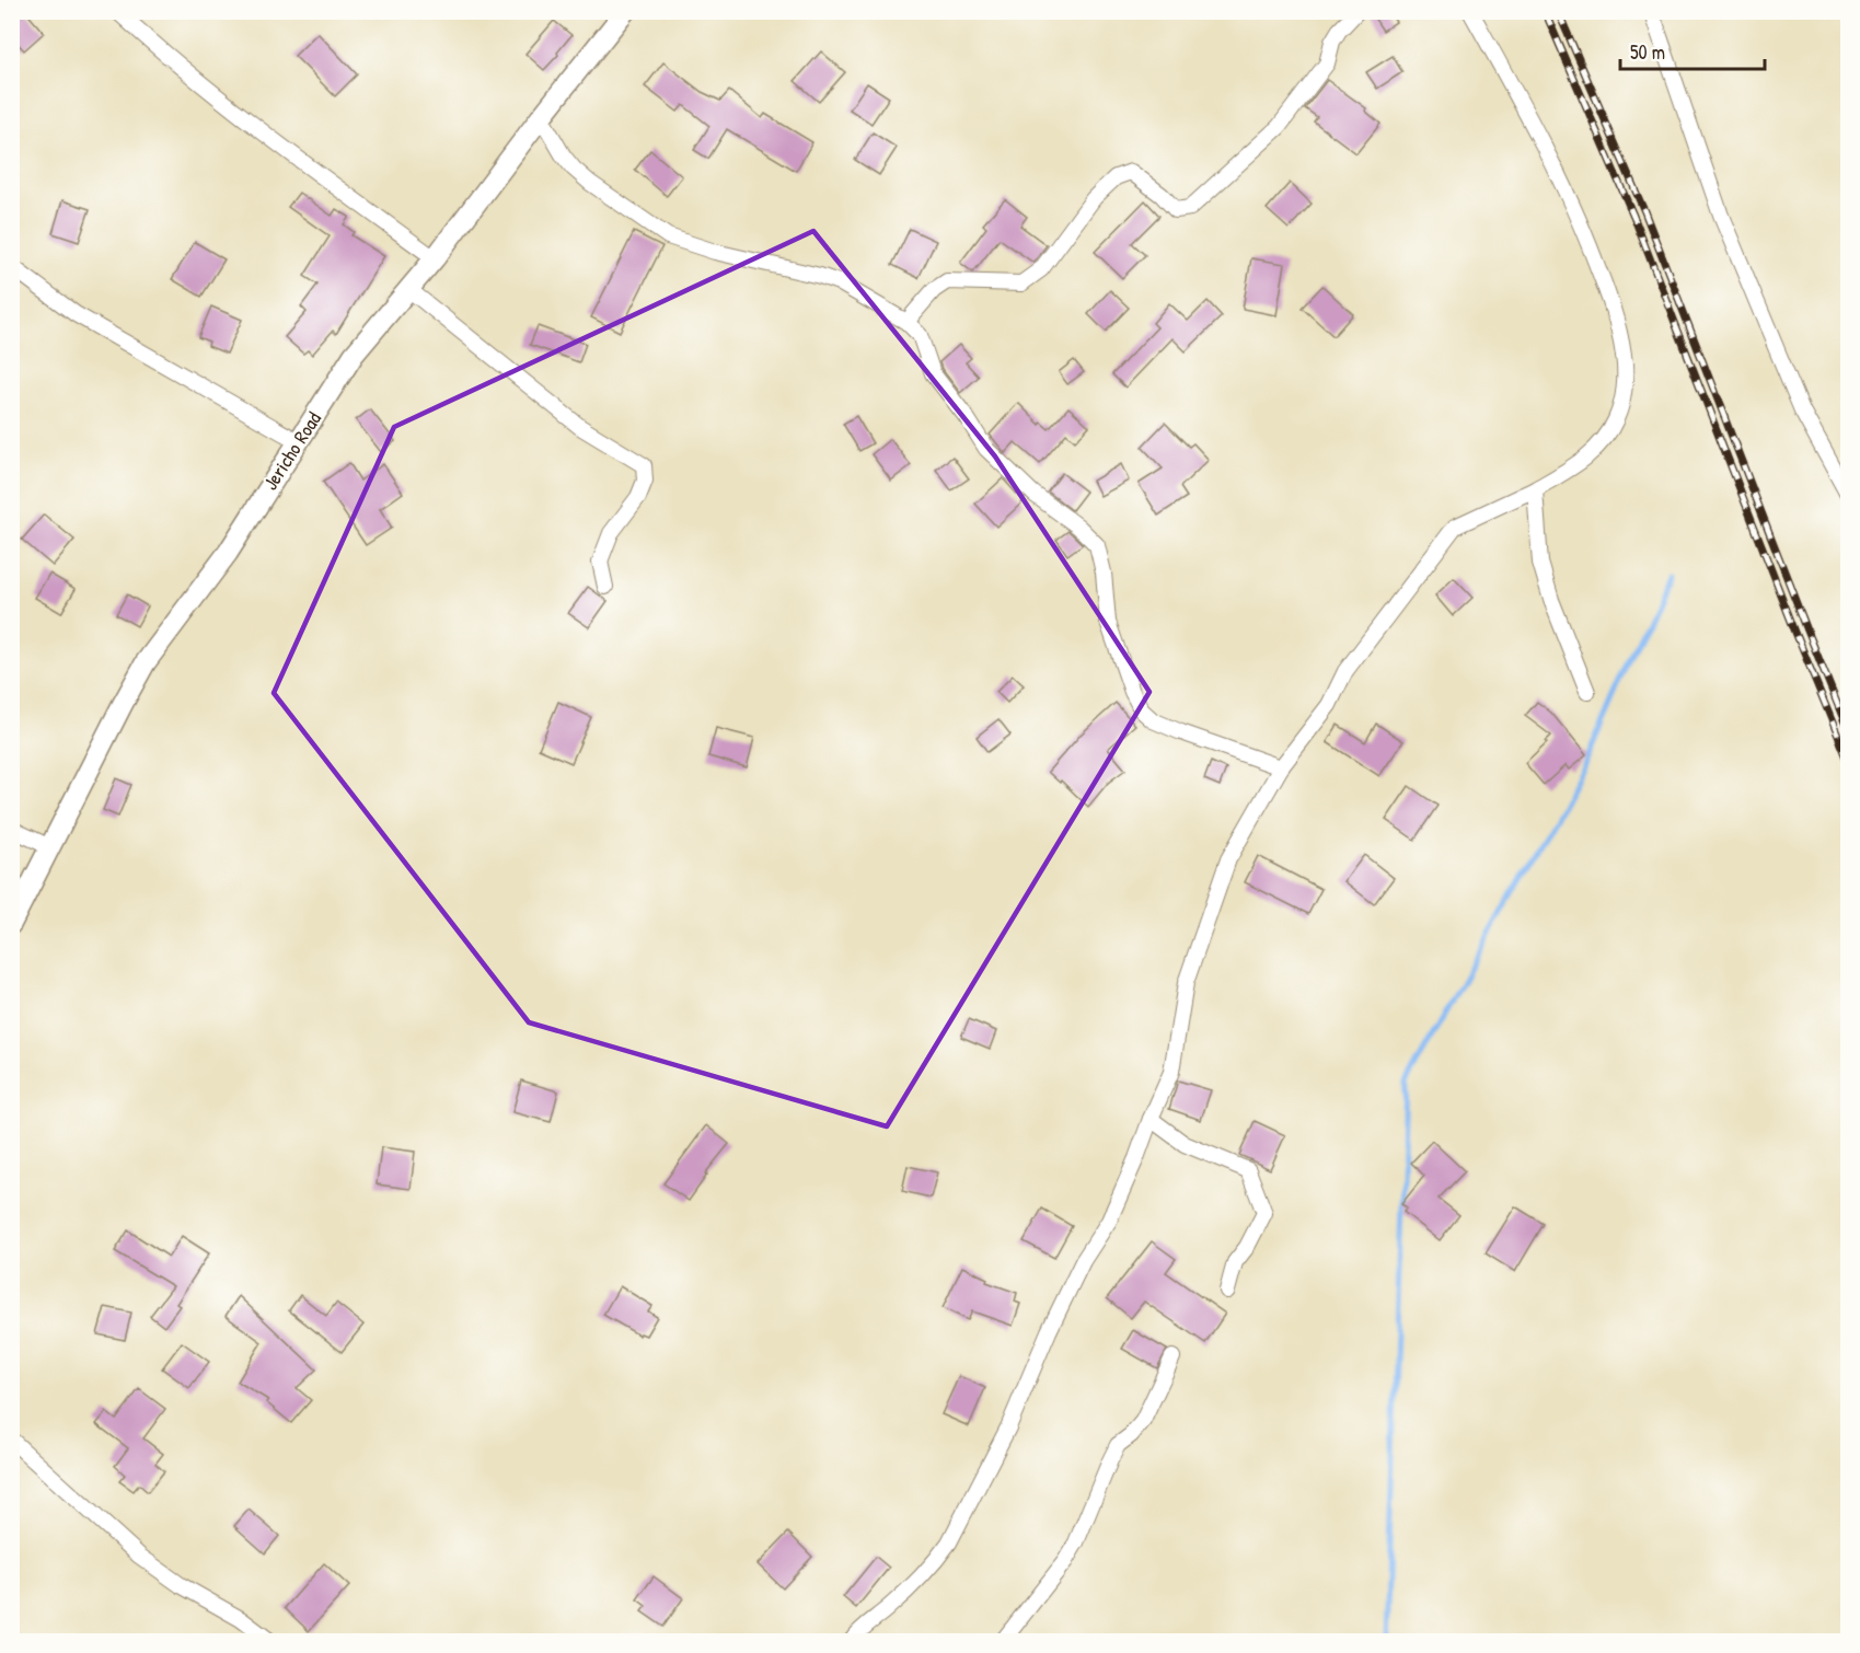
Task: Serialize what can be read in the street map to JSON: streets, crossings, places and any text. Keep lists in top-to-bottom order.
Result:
{
  "streets": {
    "street": ["Jericho Road"]
  },
  "scale_bar": "50 m"
}
